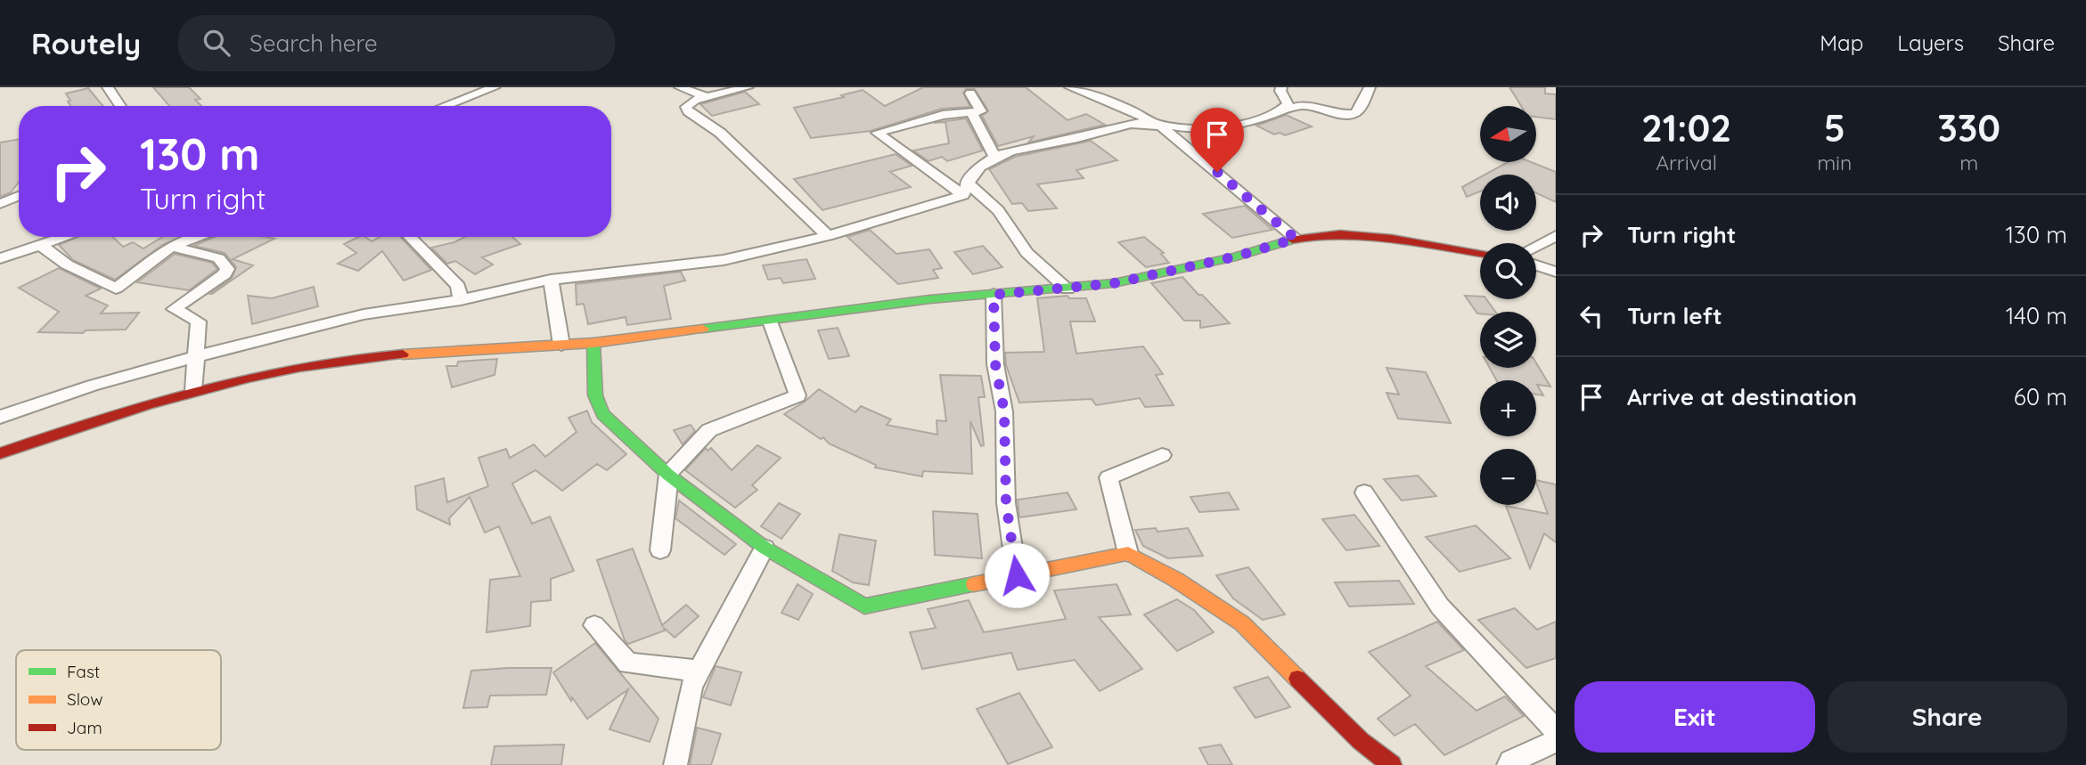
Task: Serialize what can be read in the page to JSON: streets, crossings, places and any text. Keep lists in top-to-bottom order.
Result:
{
  "legend": ["Fast", "Slow", "Jam"],
  "north": "left",
  "page": {
    "header": "Routely",
    "search": "Search here",
    "nav": ["Map", "Layers", "Share"],
    "eta": [
      "21:02",
      "Arrival",
      "5",
      "min",
      "330",
      "m"
    ],
    "map_buttons": ["+", "−"],
    "turn": ["130 m", "Turn right"],
    "list": [
      {
        "name": "Turn right",
        "value": "130 m"
      },
      {
        "name": "Turn left",
        "value": "140 m"
      },
      {
        "name": "Arrive at destination",
        "value": "60 m"
      }
    ],
    "buttons": ["Exit", "Share"]
  }
}
